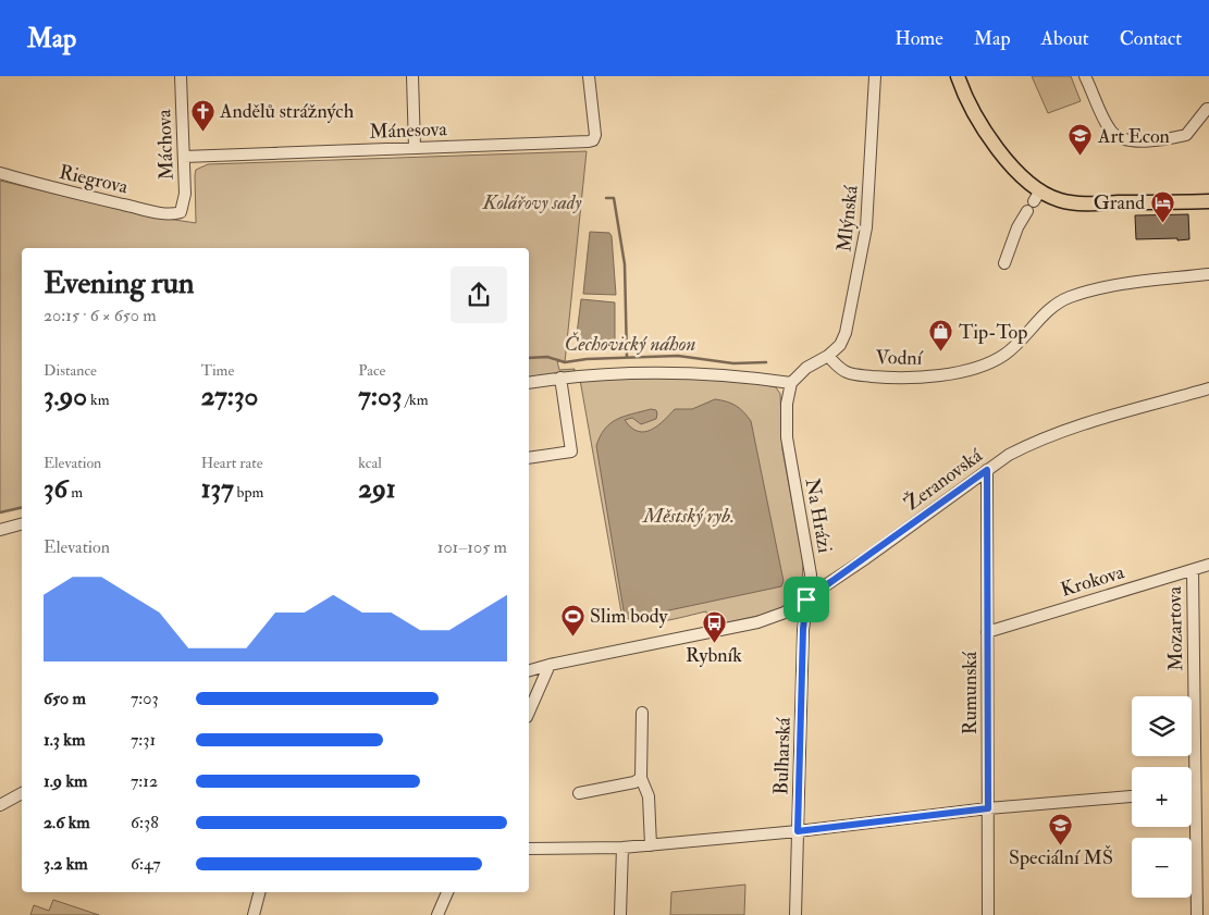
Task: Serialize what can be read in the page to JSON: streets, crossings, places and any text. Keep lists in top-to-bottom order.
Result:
{
  "streets": {
    "street": [
      "Mánesova",
      "Máchova",
      "Riegrova",
      "Mlýnská",
      "Vodní",
      "Žeranovská",
      "Na Hrázi",
      "Krokova",
      "Mozartova",
      "Rumunská",
      "Bulharská"
    ]
  },
  "crossings": [
    ["Mánesova", "Máchova"],
    ["Máchova", "Riegrova"],
    ["Mlýnská", "Vodní"],
    ["Žeranovská", "Na Hrázi"],
    ["Žeranovská", "Rumunská"],
    ["Žeranovská", "Bulharská"],
    ["Na Hrázi", "Bulharská"],
    ["Krokova", "Mozartova"],
    ["Krokova", "Rumunská"]
  ],
  "water": ["Čechovický náhon", "Městský ryb."],
  "parks": ["Kolářovy sady"],
  "places": {
    "church": ["Andělů strážných"],
    "school or university": ["Art Econ", "Speciální MŠ"],
    "hotel": ["Grand"],
    "shop": ["Tip-Top"],
    "sports": ["Slim body"],
    "bus stop": ["Rybník"]
  },
  "page": {
    "header": "Map",
    "nav": [
      "Home",
      "Map",
      "About",
      "Contact"
    ],
    "heading": ["Evening run", "20:15 · 6 × 650 m"],
    "stats": [
      ["Distance", "3.90 km"],
      ["Time", "27:30"],
      ["Pace", "7:03 /km"],
      ["Elevation", "36 m"],
      ["Heart rate", "137 bpm"],
      ["kcal", "291"]
    ],
    "chart": ["Elevation", "101–105 m"],
    "list": [
      {
        "name": "650 m",
        "note": "7:03"
      },
      {
        "name": "1.3 km",
        "note": "7:31"
      },
      {
        "name": "1.9 km",
        "note": "7:12"
      },
      {
        "name": "2.6 km",
        "note": "6:38"
      },
      {
        "name": "3.2 km",
        "note": "6:47"
      }
    ],
    "map_buttons": ["+", "−"]
  }
}
